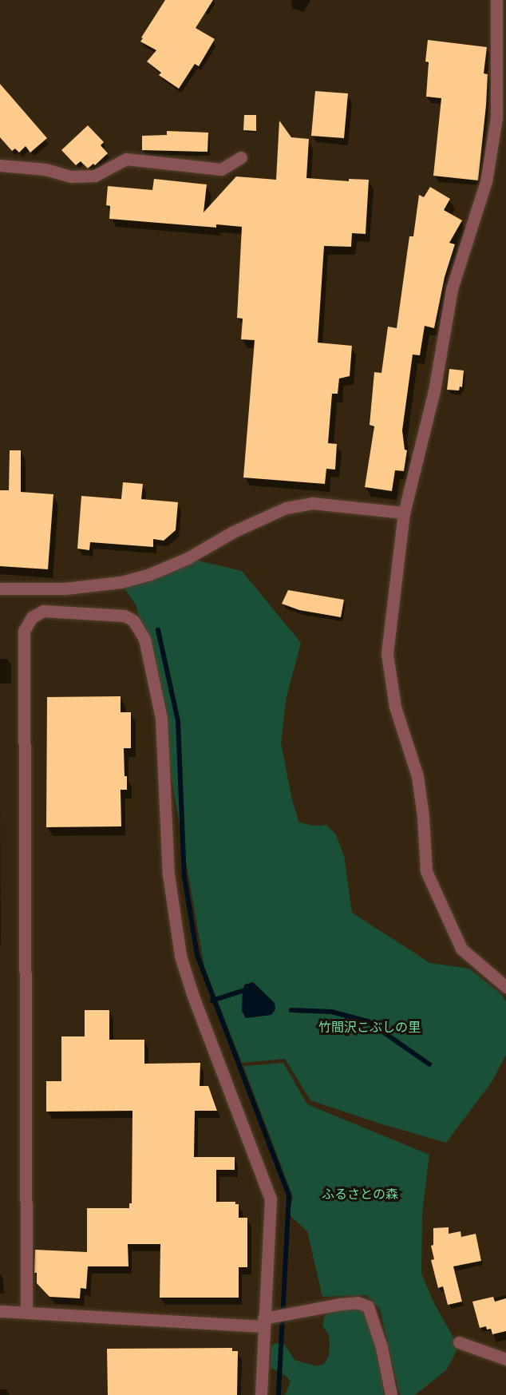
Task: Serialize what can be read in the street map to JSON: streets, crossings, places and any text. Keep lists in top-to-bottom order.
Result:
{
  "parks": ["竹間沢こぶしの里", "ふるさとの森"]
}
